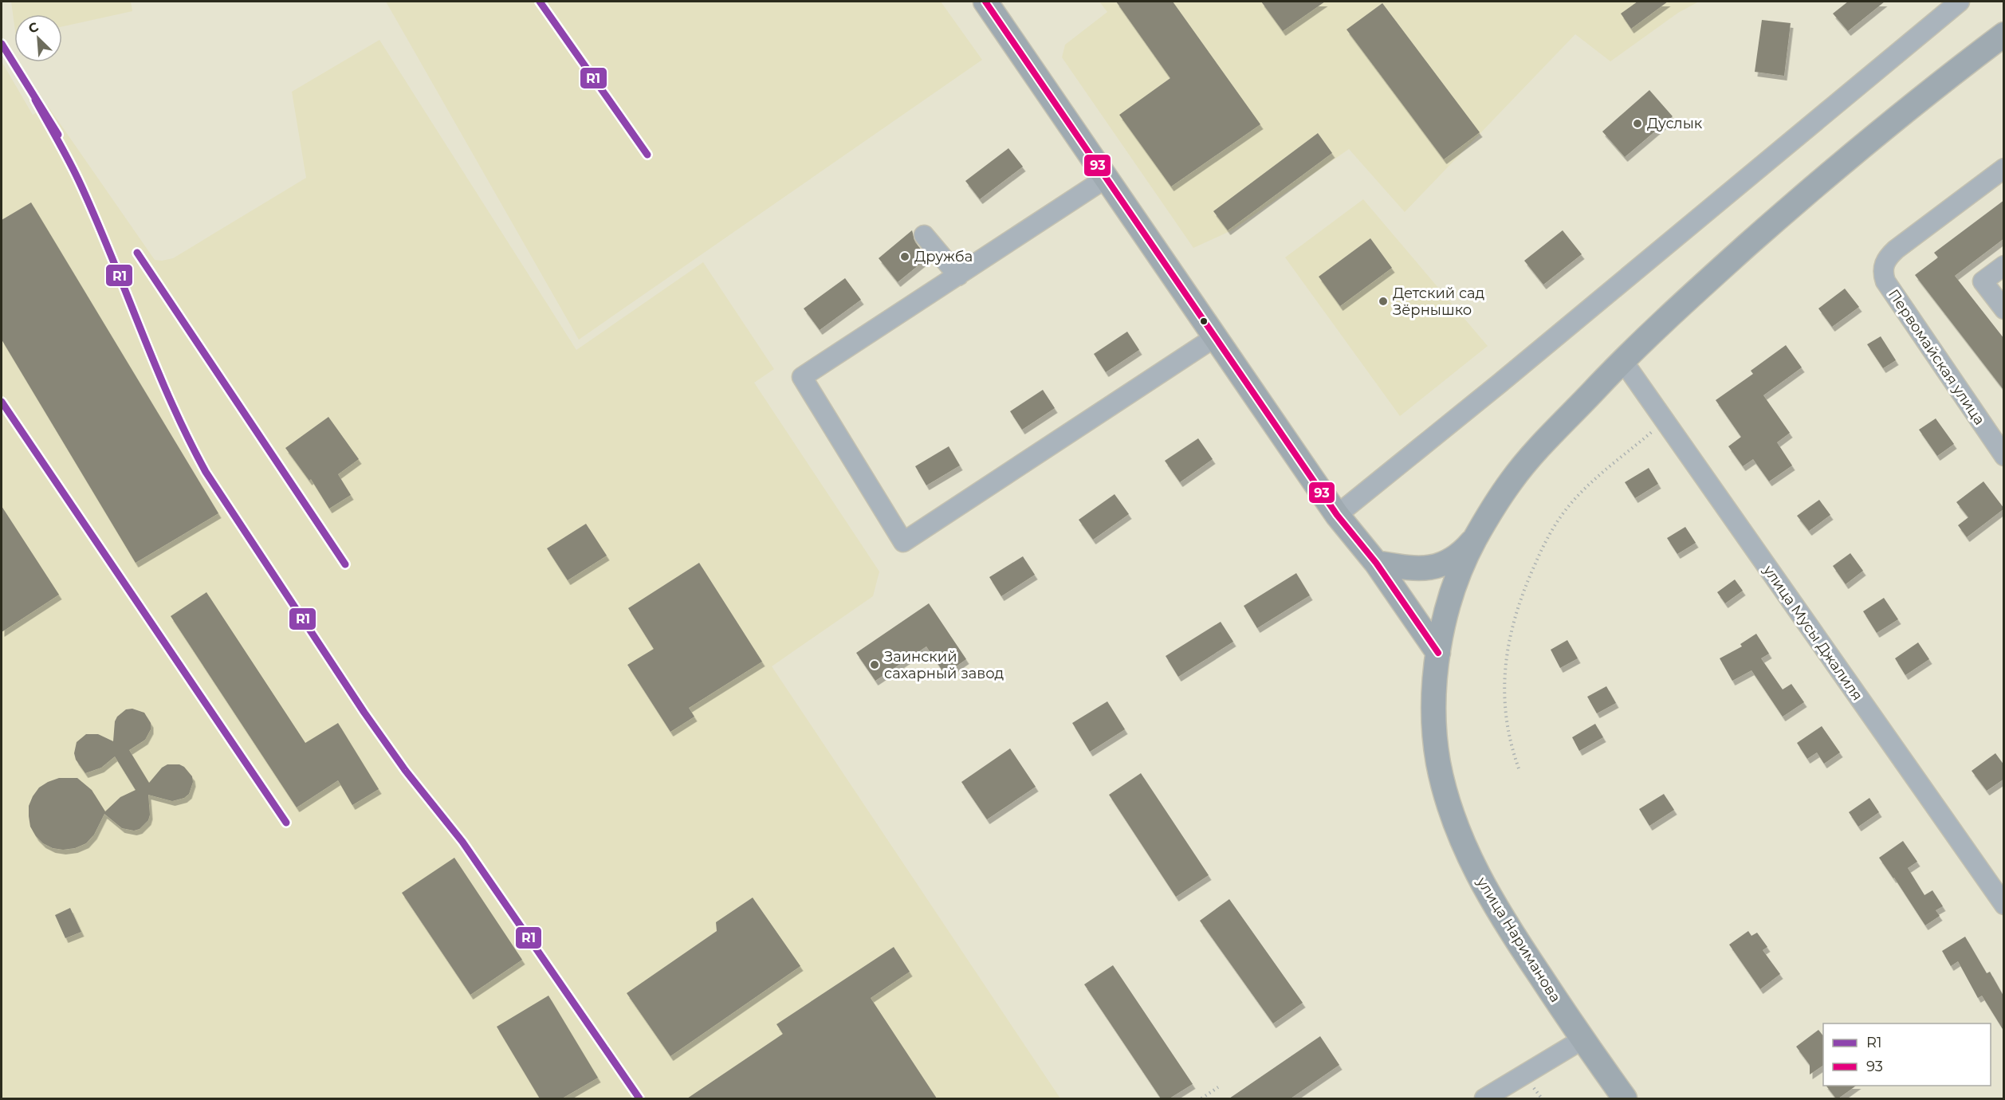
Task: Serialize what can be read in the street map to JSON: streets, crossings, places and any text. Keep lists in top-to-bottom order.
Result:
{
  "streets": {
    "main road": ["улица Нариманова"],
    "street": ["Первомайская улица", "улица Мусы Джалиля"]
  },
  "places": [
    "Дуслык",
    "Дружба",
    "Детский сад Зёрнышко",
    "Заинский сахарный завод"
  ],
  "lines": ["transit line R1", "transit line 93"],
  "legend": ["R1", "93"],
  "north": "top left"
}
